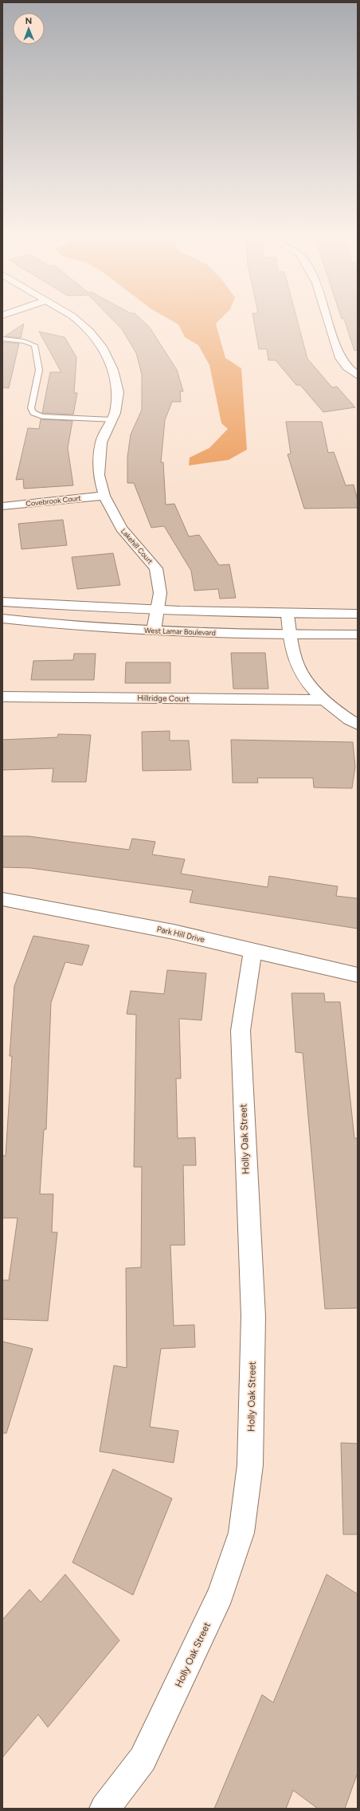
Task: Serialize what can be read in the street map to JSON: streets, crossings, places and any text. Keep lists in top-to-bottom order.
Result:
{
  "streets": {
    "street": [
      "Covebrook Court",
      "Lakehill Court",
      "West Lamar Boulevard",
      "Hillridge Court",
      "Park Hill Drive",
      "Holly Oak Street"
    ]
  },
  "crossings": [
    ["Covebrook Court", "Lakehill Court"],
    ["Lakehill Court", "West Lamar Boulevard"],
    ["Park Hill Drive", "Holly Oak Street"]
  ],
  "north": "top"
}
